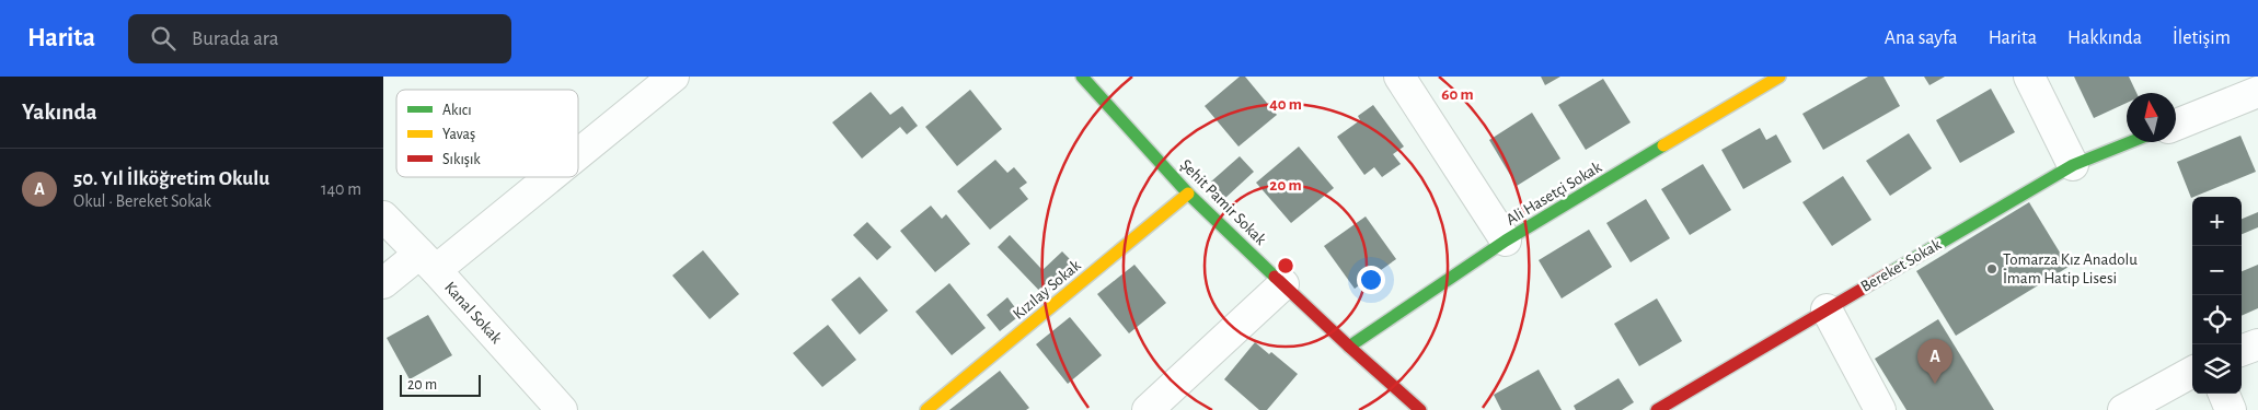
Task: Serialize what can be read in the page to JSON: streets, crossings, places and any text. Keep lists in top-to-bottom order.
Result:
{
  "streets": {
    "street": [
      "Ali Hasetçi Sokak",
      "Şehit Pamir Sokak",
      "Bereket Sokak",
      "Kızılay Sokak",
      "Kanal Sokak"
    ]
  },
  "crossings": [
    ["Ali Hasetçi Sokak", "Şehit Pamir Sokak"],
    ["Şehit Pamir Sokak", "Kızılay Sokak"]
  ],
  "places": ["Tomarza Kız Anadolu İmam Hatip Lisesi"],
  "legend": ["Akıcı", "Yavaş", "Sıkışık"],
  "scale_bar": "20 m",
  "north": "top",
  "page": {
    "header": "Harita",
    "search": "Burada ara",
    "nav": [
      "Ana sayfa",
      "Harita",
      "Hakkında",
      "İletişim"
    ],
    "heading": "Yakında",
    "list": [
      {
        "mark": "A",
        "name": "50. Yıl İlköğretim Okulu",
        "note": "Okul · Bereket Sokak",
        "value": "140 m"
      }
    ],
    "map_buttons": ["+", "−"],
    "pins": "A",
    "scale": "20 m"
  },
  "rings": ["60 m", "40 m", "20 m"]
}
